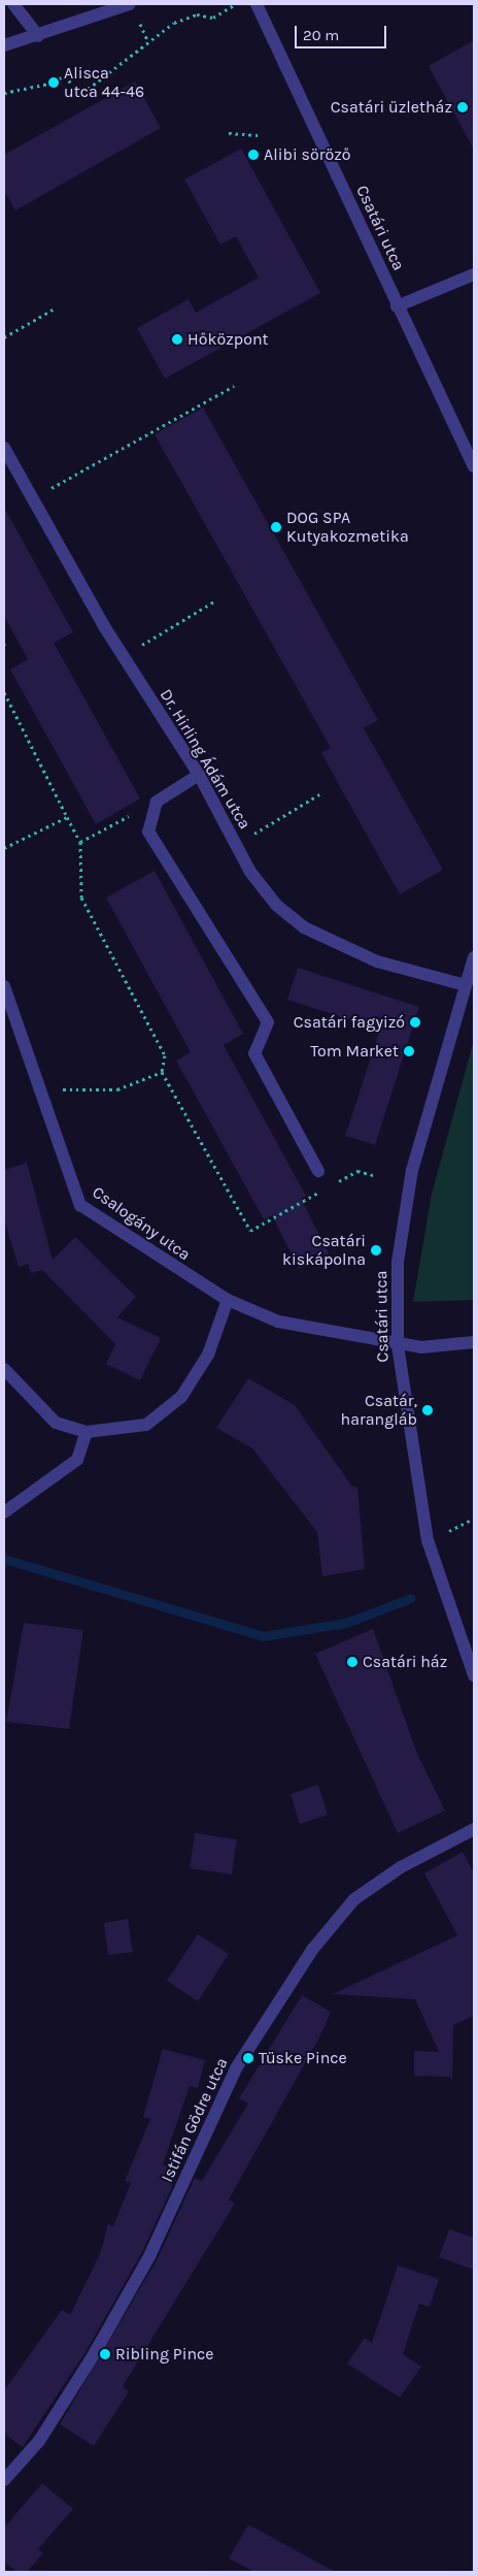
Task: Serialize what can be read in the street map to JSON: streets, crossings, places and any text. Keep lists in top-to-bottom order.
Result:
{
  "streets": {
    "street": [
      "Csatári utca",
      "Dr. Hirling Ádám utca",
      "Csalogány utca",
      "Istifán Gödre utca"
    ]
  },
  "crossings": [
    ["Csatári utca", "Dr. Hirling Ádám utca"],
    ["Csatári utca", "Csalogány utca"]
  ],
  "places": [
    "Alisca utca 44-46",
    "Csatári üzletház",
    "Alibi söröző",
    "Hőközpont",
    "DOG SPA Kutyakozmetika",
    "Csatári fagyizó",
    "Tom Market",
    "Csatári kiskápolna",
    "Csatár, harangláb",
    "Csatári ház",
    "Tüske Pince",
    "Ribling Pince"
  ],
  "scale_bar": "20 m"
}
